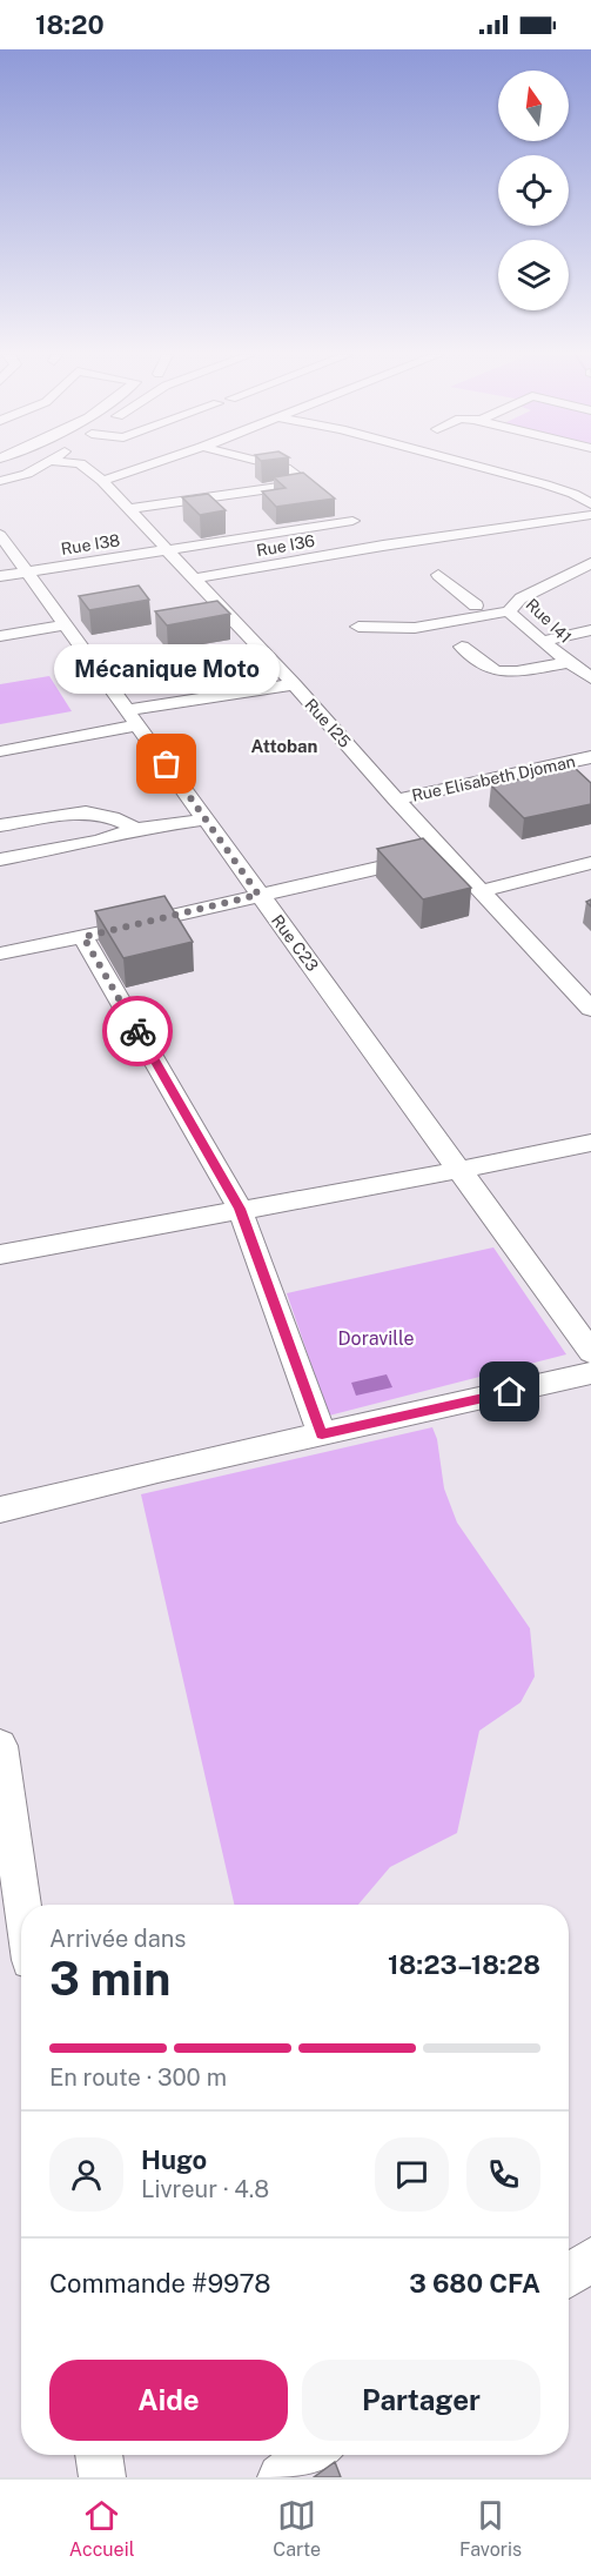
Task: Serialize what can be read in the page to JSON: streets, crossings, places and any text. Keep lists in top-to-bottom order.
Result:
{
  "streets": {
    "street": [
      "Rue I38",
      "Rue I36",
      "Rue I41",
      "Rue I25",
      "Rue Elisabeth Djoman",
      "Rue C23"
    ]
  },
  "crossings": [
    ["Rue I38", "Rue I36"],
    ["Rue I38", "Rue I25"],
    ["Rue I38", "Rue C23"],
    ["Rue I36", "Rue I25"],
    ["Rue I25", "Rue Elisabeth Djoman"]
  ],
  "districts": ["Attoban"],
  "parks": ["Doraville"],
  "places": ["Mécanique Moto"],
  "north": "top",
  "page": {
    "status": "18:20",
    "bubble": "Mécanique Moto",
    "heading": ["3 min", "Arrivée dans", "18:23–18:28"],
    "panel": [
      "Hugo",
      "Livreur · 4.8",
      "Commande #9978",
      "3 680 CFA"
    ],
    "bar": "En route · 300 m",
    "buttons": ["Aide", "Partager"],
    "tabs": ["Accueil", "Carte", "Favoris"]
  }
}
